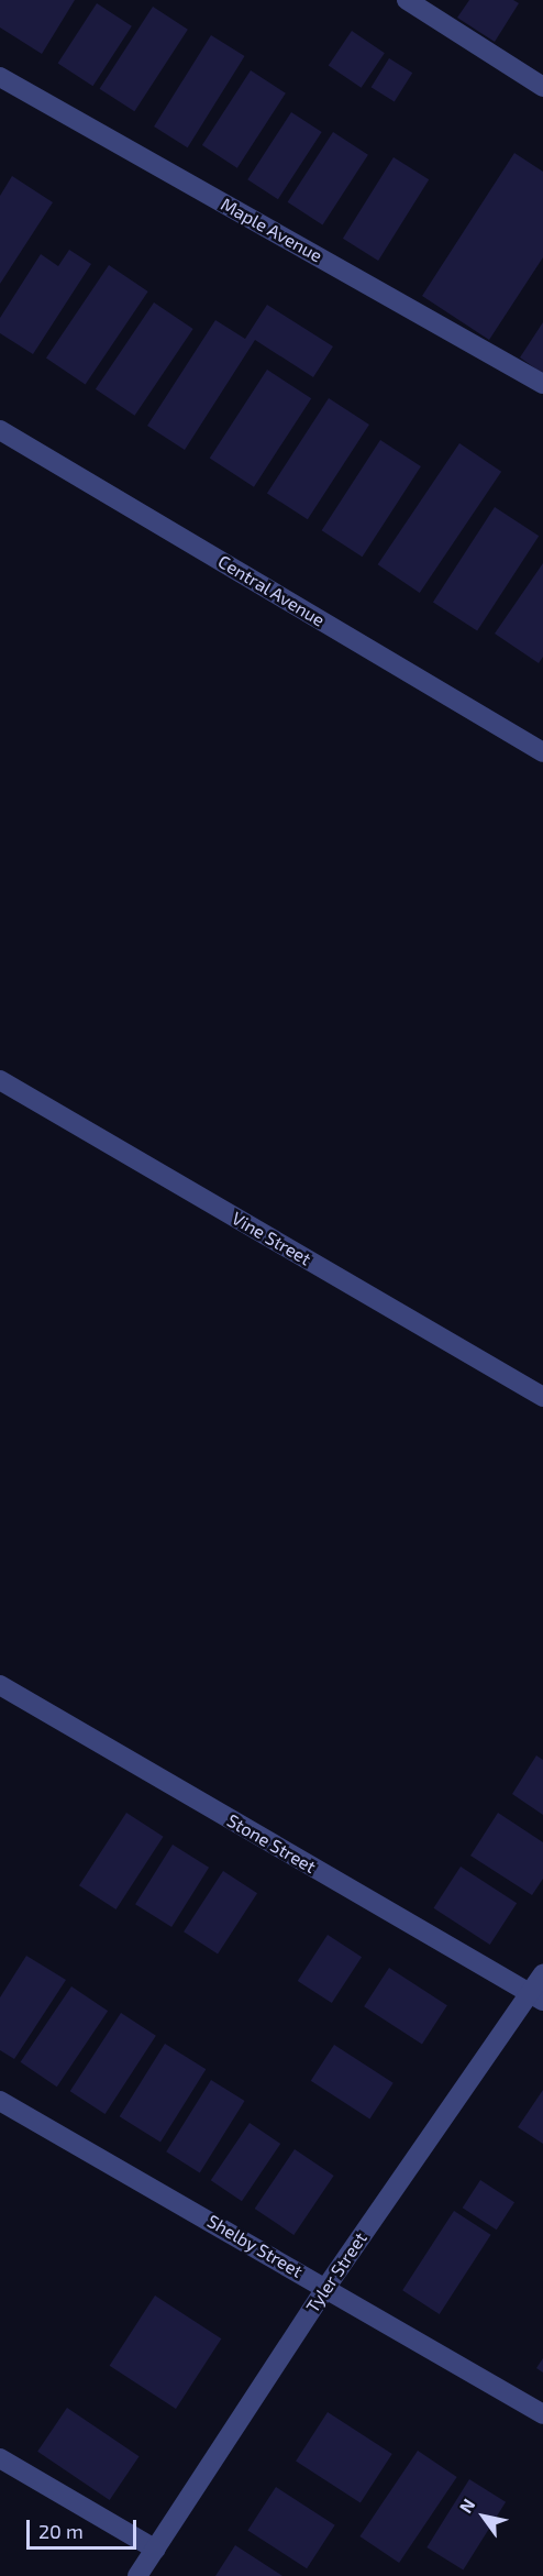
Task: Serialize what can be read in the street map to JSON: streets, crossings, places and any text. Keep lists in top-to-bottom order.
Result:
{
  "streets": {
    "street": [
      "Maple Avenue",
      "Central Avenue",
      "Vine Street",
      "Stone Street",
      "Shelby Street",
      "Tyler Street"
    ]
  },
  "crossings": [
    ["Stone Street", "Tyler Street"],
    ["Shelby Street", "Tyler Street"]
  ],
  "scale_bar": "20 m",
  "north": "top left"
}
